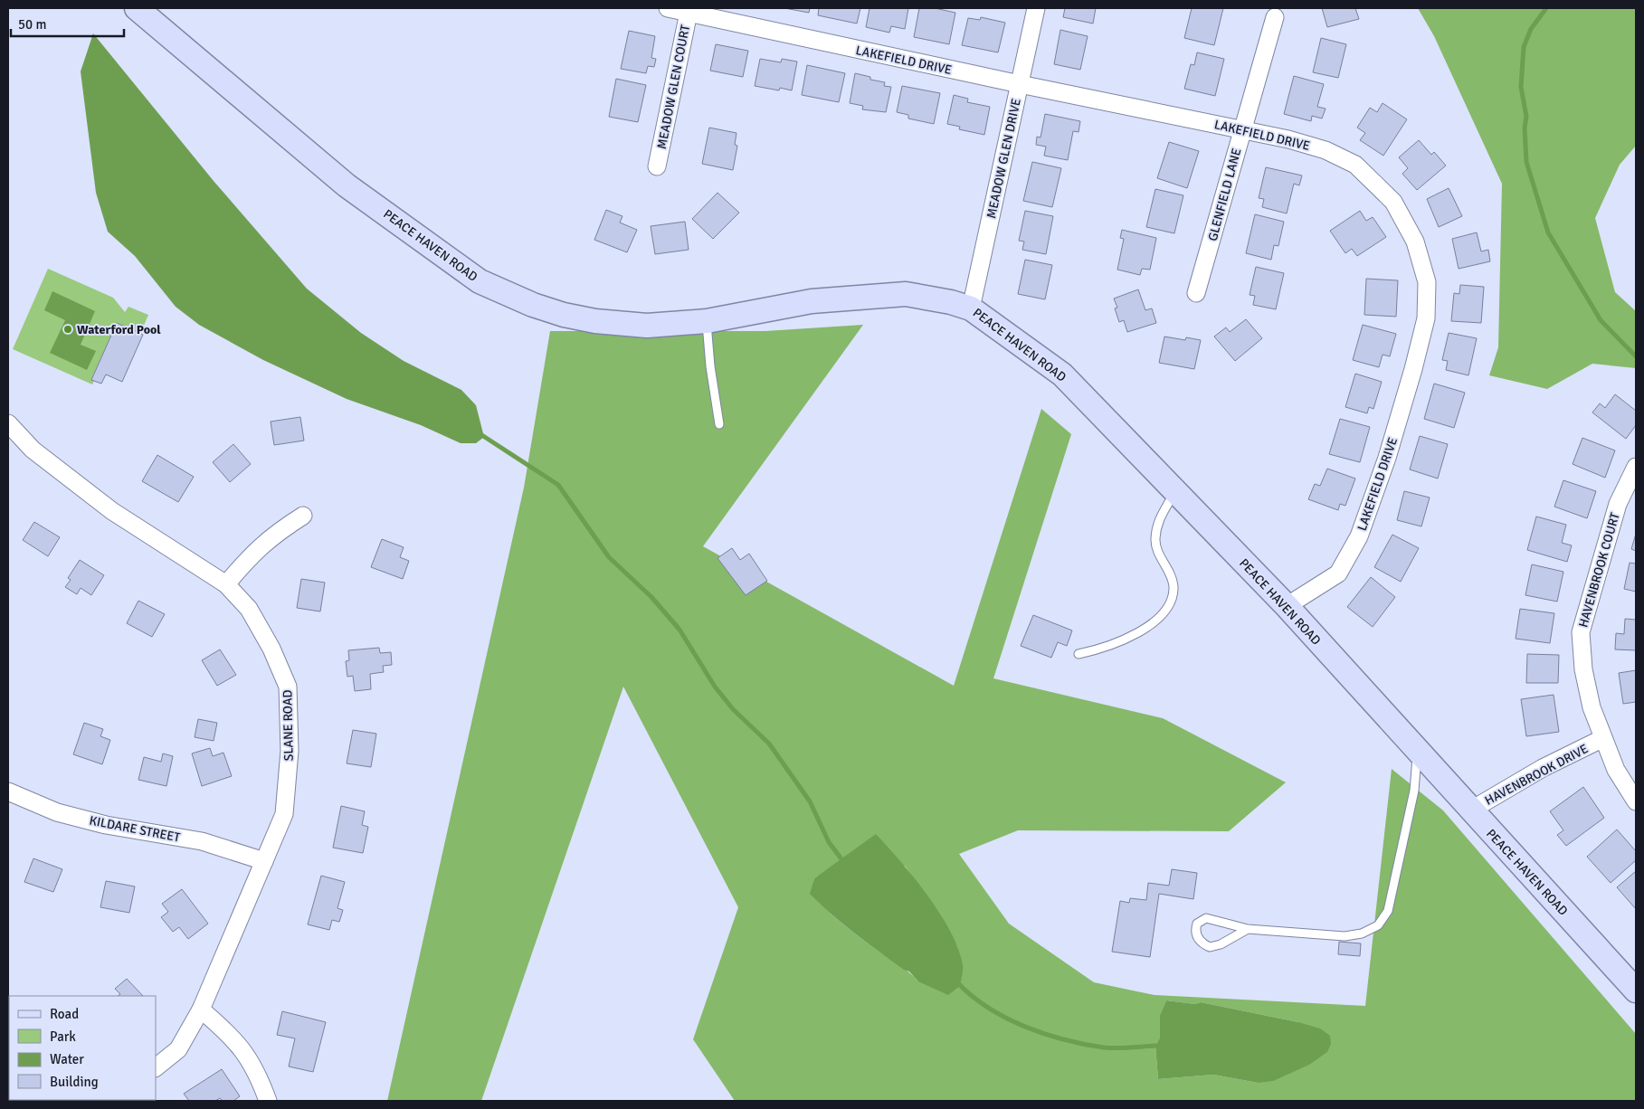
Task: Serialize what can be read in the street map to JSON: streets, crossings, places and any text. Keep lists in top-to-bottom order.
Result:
{
  "streets": {
    "main road": ["PEACE HAVEN ROAD"],
    "street": [
      "LAKEFIELD DRIVE",
      "MEADOW GLEN COURT",
      "MEADOW GLEN DRIVE",
      "GLENFIELD LANE",
      "HAVENBROOK COURT",
      "SLANE ROAD",
      "HAVENBROOK DRIVE",
      "KILDARE STREET"
    ]
  },
  "crossings": [
    ["LAKEFIELD DRIVE", "MEADOW GLEN COURT"],
    ["LAKEFIELD DRIVE", "MEADOW GLEN DRIVE"],
    ["LAKEFIELD DRIVE", "GLENFIELD LANE"],
    ["LAKEFIELD DRIVE", "PEACE HAVEN ROAD"],
    ["MEADOW GLEN DRIVE", "PEACE HAVEN ROAD"],
    ["PEACE HAVEN ROAD", "HAVENBROOK DRIVE"],
    ["HAVENBROOK COURT", "HAVENBROOK DRIVE"],
    ["SLANE ROAD", "KILDARE STREET"]
  ],
  "places": ["Waterford Pool"],
  "legend": [
    "Road",
    "Park",
    "Water",
    "Building"
  ],
  "scale_bar": "50 m"
}
